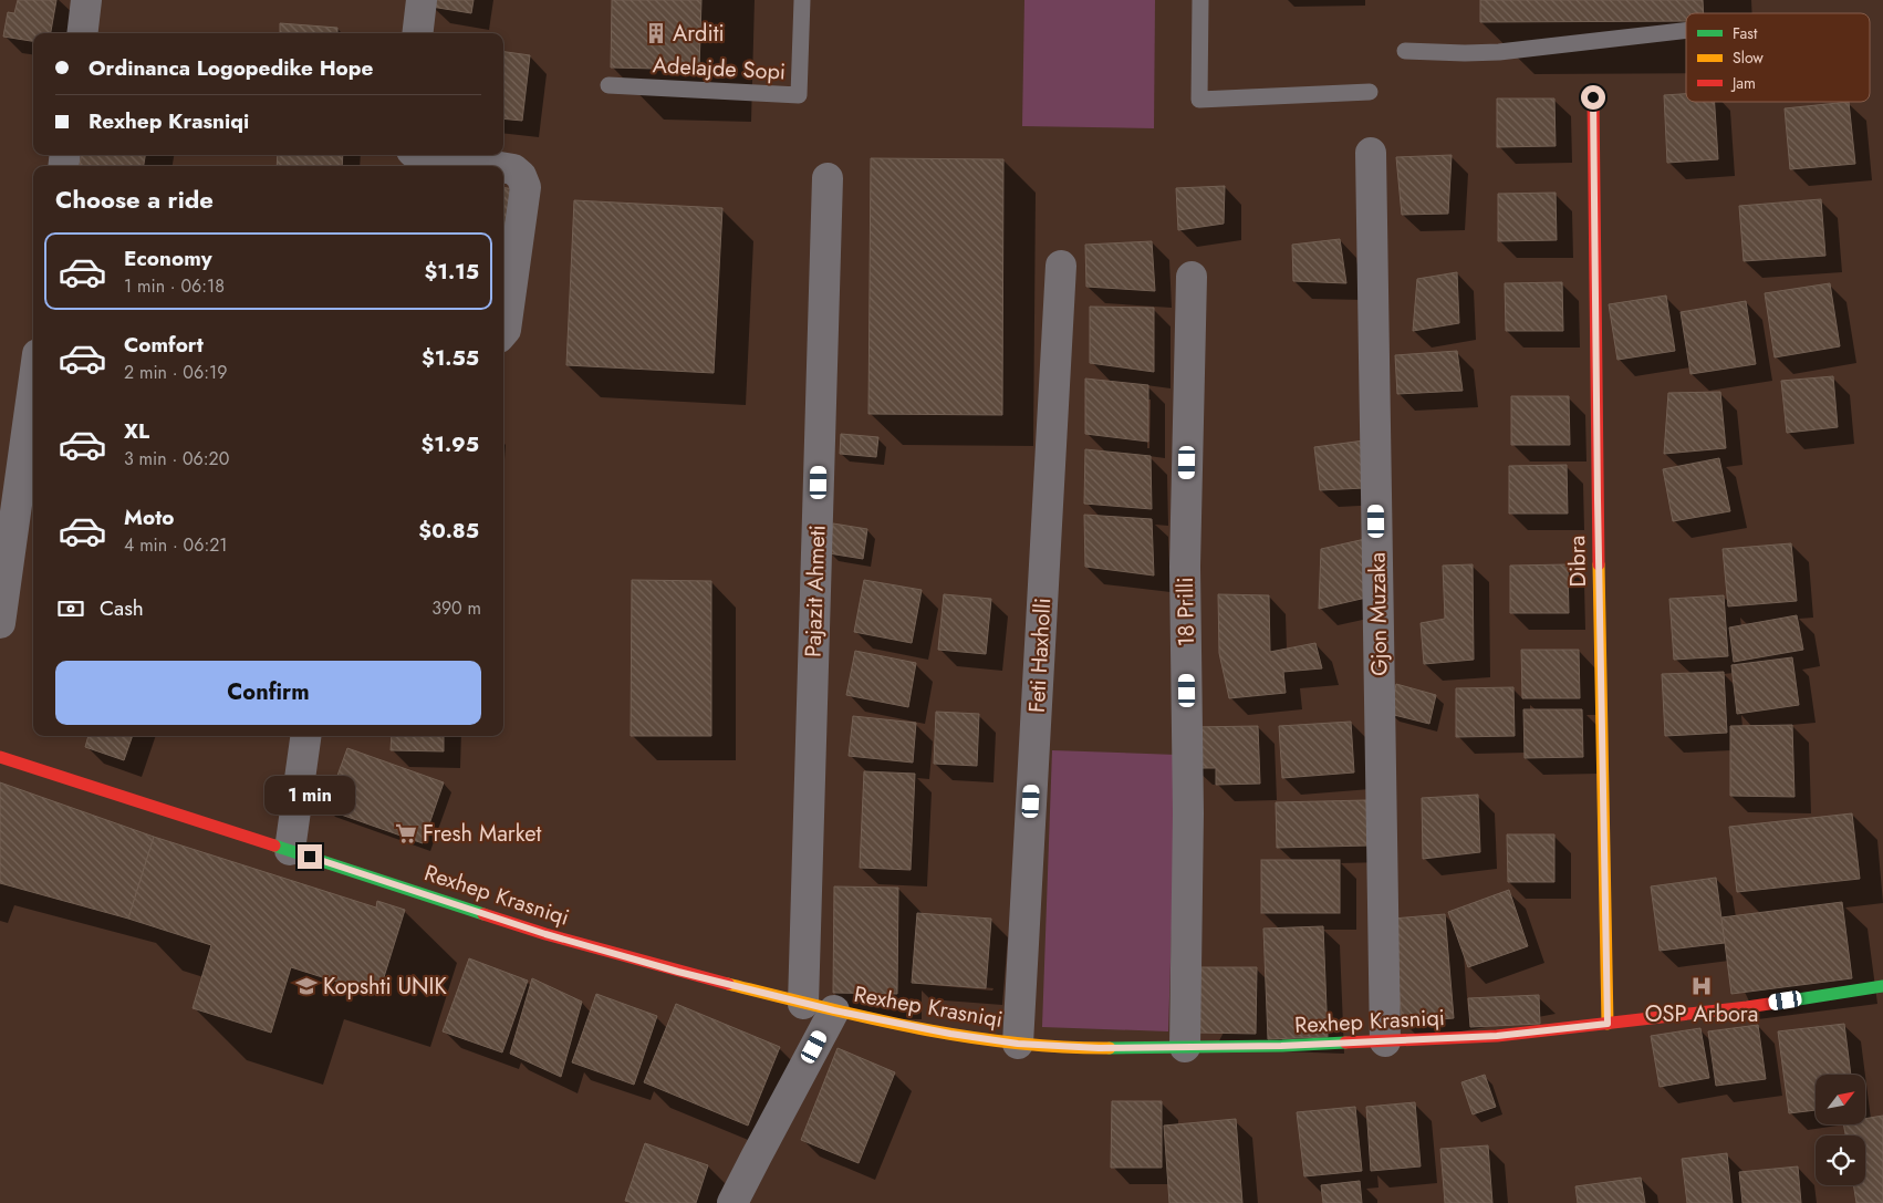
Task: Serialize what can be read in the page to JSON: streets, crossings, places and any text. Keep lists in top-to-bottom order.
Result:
{
  "streets": {
    "street": [
      "Dibra",
      "Pajazit Ahmeti",
      "18 Prilli",
      "Gjon Muzaka",
      "Feti Haxholli",
      "Rexhep Krasniqi"
    ],
    "lane": ["Adelajde Sopi"]
  },
  "crossings": [
    ["Dibra", "Rexhep Krasniqi"],
    ["Pajazit Ahmeti", "Rexhep Krasniqi"],
    ["18 Prilli", "Rexhep Krasniqi"],
    ["Gjon Muzaka", "Rexhep Krasniqi"],
    ["Feti Haxholli", "Rexhep Krasniqi"]
  ],
  "places": {
    "building": ["Arditi"],
    "supermarket": ["Fresh Market"],
    "school or university": ["Kopshti UNIK"],
    "hospital": ["OSP Arbora"]
  },
  "legend": ["Fast", "Slow", "Jam"],
  "north": "top right",
  "page": {
    "banner": ["Ordinanca Logopedike Hope", "Rexhep Krasniqi"],
    "heading": "Choose a ride",
    "list": [
      {
        "name": "Economy",
        "note": "1 min · 06:18",
        "value": "$1.15"
      },
      {
        "name": "Comfort",
        "note": "2 min · 06:19",
        "value": "$1.55"
      },
      {
        "name": "XL",
        "note": "3 min · 06:20",
        "value": "$1.95"
      },
      {
        "name": "Moto",
        "note": "4 min · 06:21",
        "value": "$0.85"
      }
    ],
    "pay": ["Cash", "390 m"],
    "buttons": "Confirm",
    "bubble": "1 min"
  }
}
